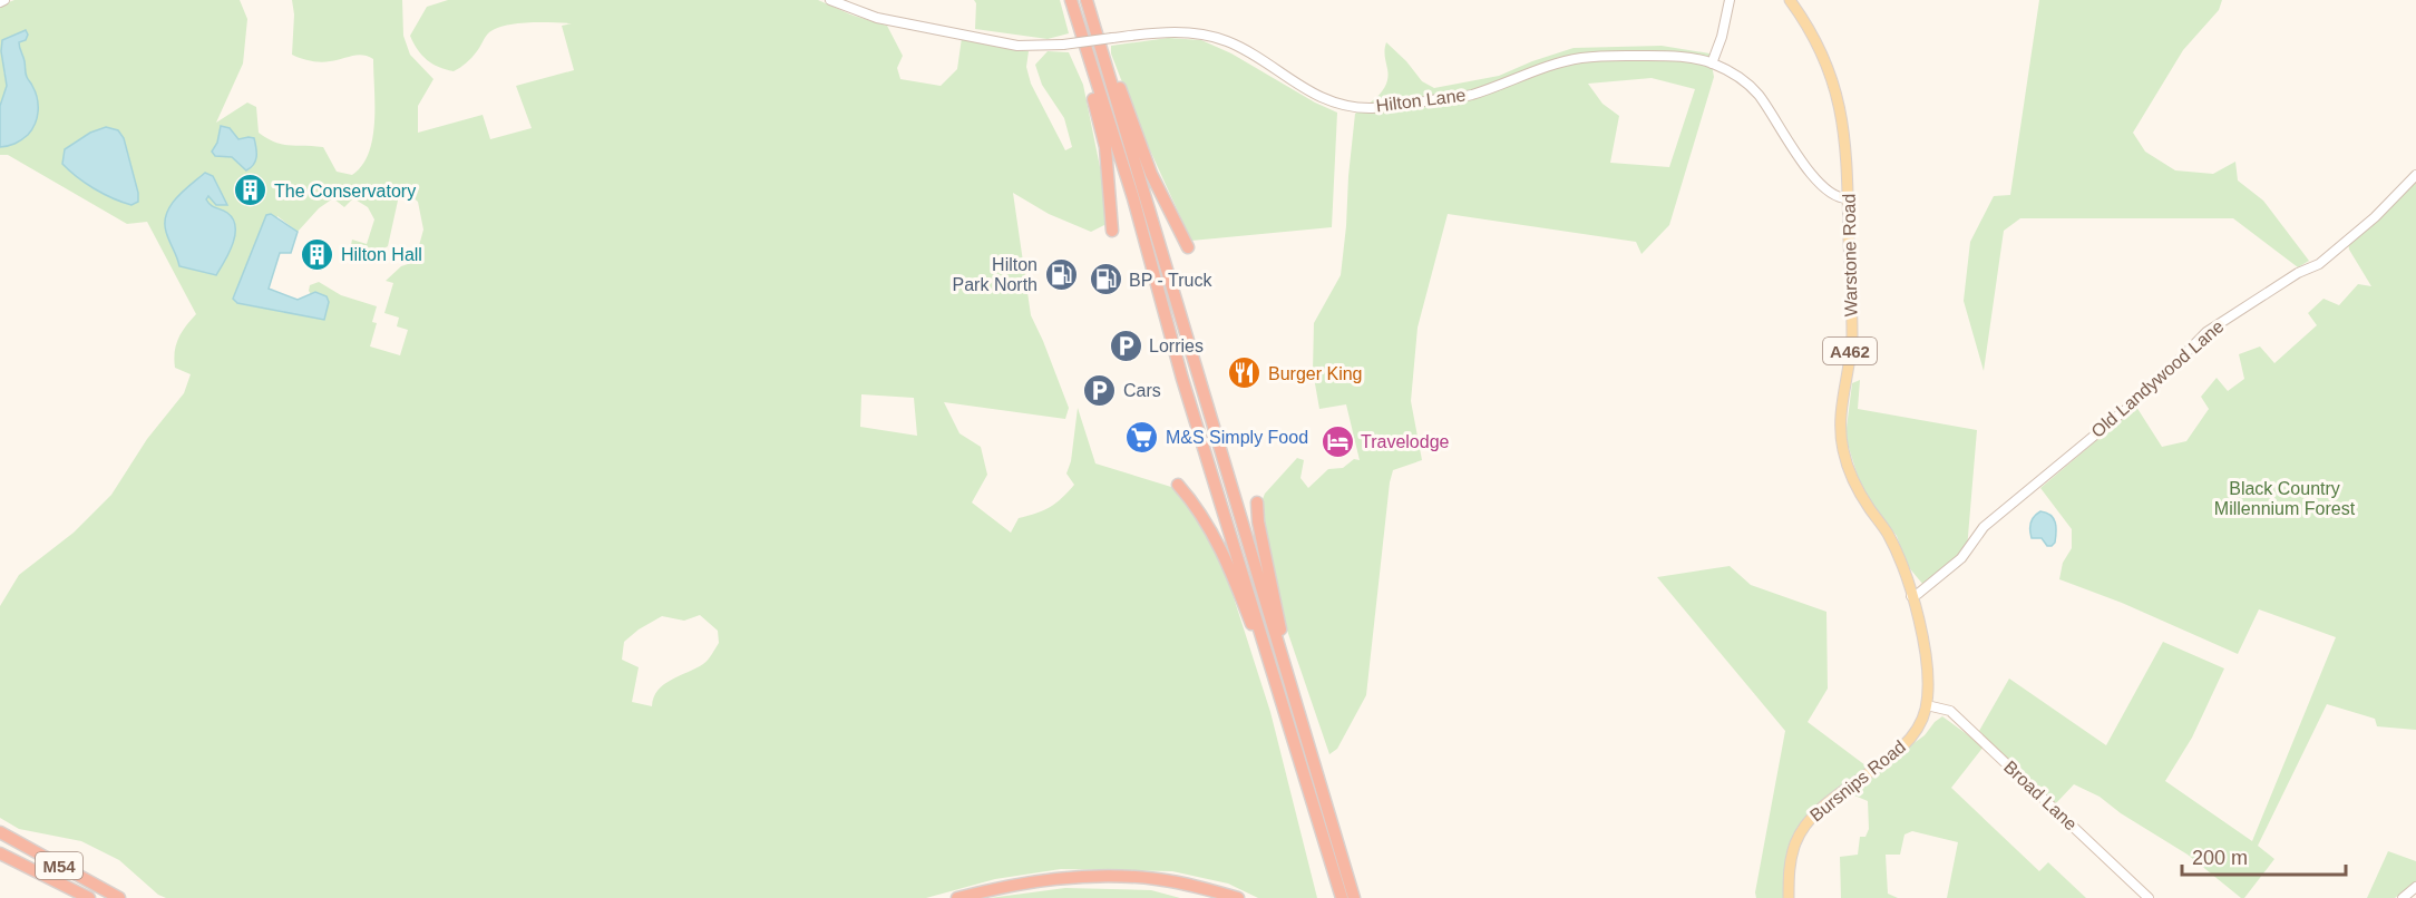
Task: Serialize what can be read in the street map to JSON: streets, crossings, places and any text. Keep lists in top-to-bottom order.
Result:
{
  "streets": {
    "highway": ["M54"],
    "main road": [
      "Warstone Road",
      "A462",
      "Bursnips Road",
      "Broad Lane"
    ],
    "street": ["Hilton Lane", "Old Landywood Lane"]
  },
  "crossings": [
    ["Hilton Lane", "Warstone Road"],
    ["Warstone Road", "Old Landywood Lane"],
    ["Warstone Road", "Bursnips Road"],
    ["Warstone Road", "Broad Lane"],
    ["Bursnips Road", "Broad Lane"]
  ],
  "parks": ["Black Country Millennium Forest"],
  "places": {
    "building": ["The Conservatory", "Hilton Hall"],
    "fuel station": ["Hilton Park North", "BP - Truck"],
    "parking": ["Lorries", "Cars"],
    "restaurant": ["Burger King"],
    "supermarket": ["M&S Simply Food"],
    "hotel": ["Travelodge"]
  },
  "scale_bar": "200 m"
}
